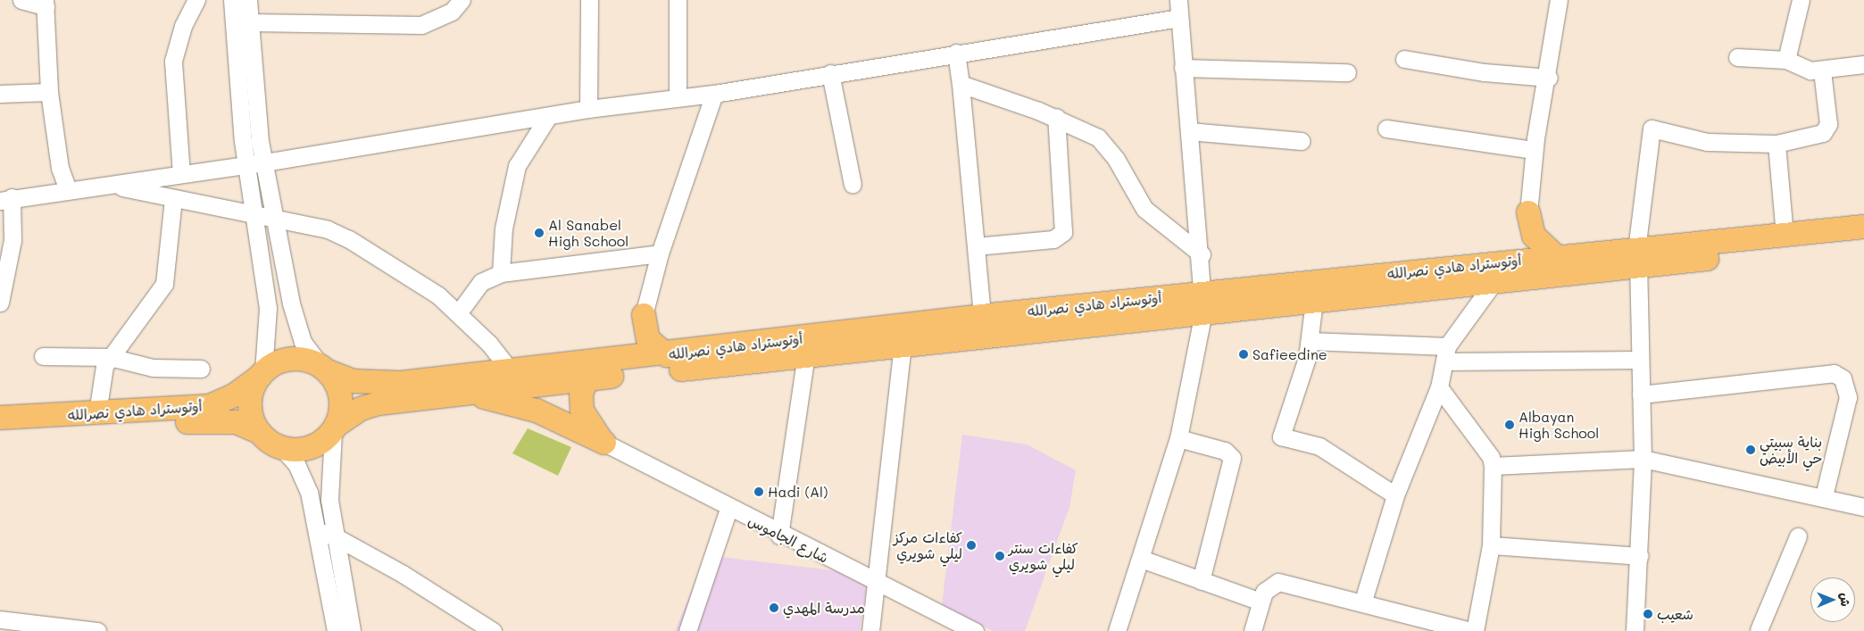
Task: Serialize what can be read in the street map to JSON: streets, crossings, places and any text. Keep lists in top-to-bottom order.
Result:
{
  "streets": {
    "highway": ["أوتوستراد هادي نصرالله"],
    "street": ["شارع الجاموس"]
  },
  "places": [
    "Al Sanabel High School",
    "Safieedine",
    "Albayan High School",
    "بناية سبيتي حي الأبيض",
    "Hadi (Al)",
    "كفاءات مركز ليلي شويري",
    "كفاءات سنتر ليلي شويري",
    "مدرسة المهدي",
    "شعيب"
  ],
  "north": "right"
}
